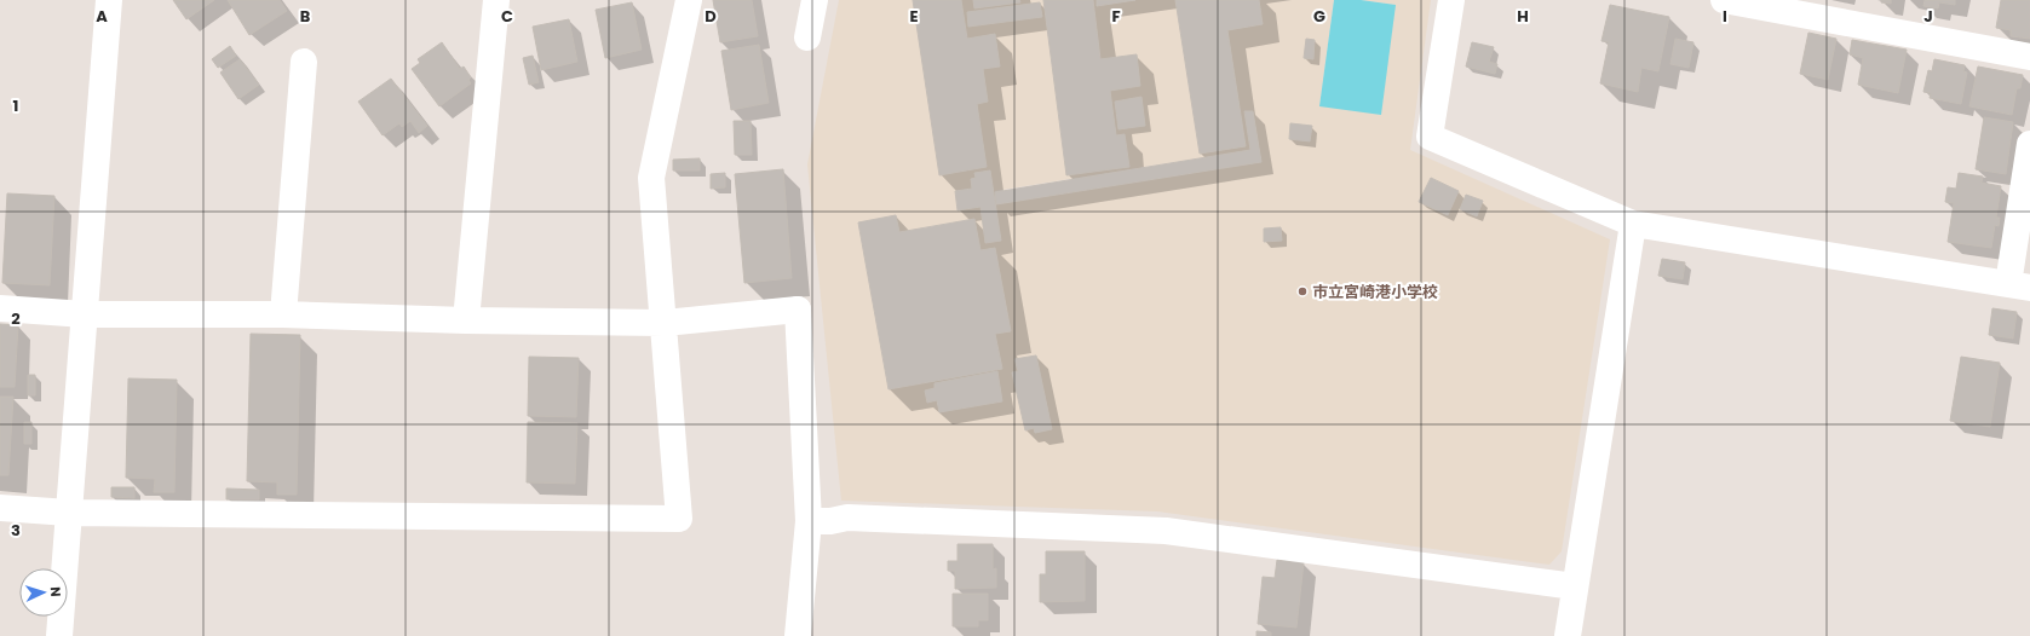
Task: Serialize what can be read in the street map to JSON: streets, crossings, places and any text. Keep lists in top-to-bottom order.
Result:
{
  "places": ["市立宮崎港小学校"],
  "north": "right",
  "grid": {
    "columns": [
      "A",
      "B",
      "C",
      "D",
      "E",
      "F",
      "G",
      "H",
      "I",
      "J"
    ],
    "rows": ["1", "2", "3"]
  }
}
